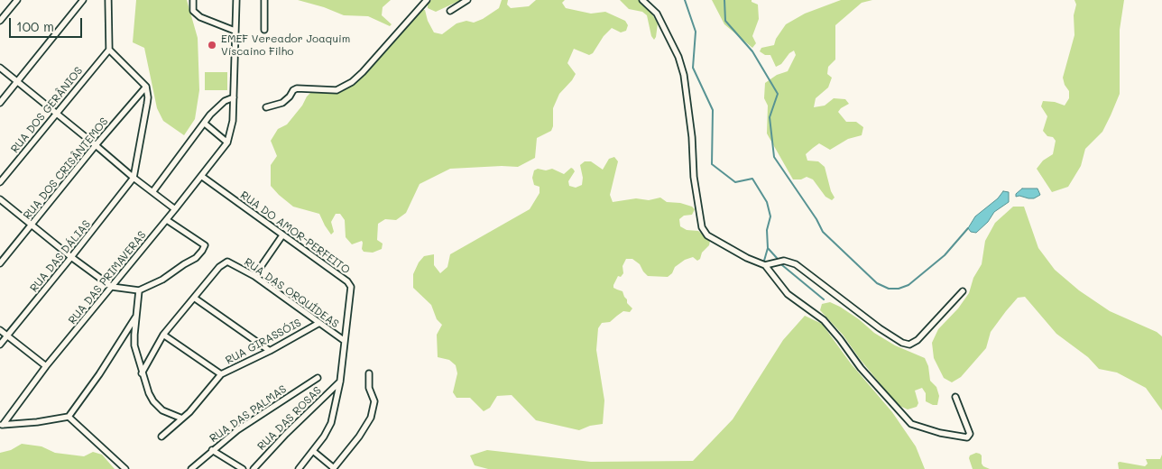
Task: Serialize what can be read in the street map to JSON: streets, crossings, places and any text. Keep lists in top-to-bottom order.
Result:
{
  "streets": {
    "street": [
      "RUA DOS GERÂNIOS",
      "RUA DOS CRISÂNTEMOS",
      "RUA DO AMOR-PERFEITO",
      "RUA DAS DÁLIAS",
      "RUA DAS PRIMAVERAS",
      "RUA DAS ORQUÍDEAS",
      "RUA GIRASSÓIS",
      "RUA DAS PALMAS",
      "RUA DAS ROSAS"
    ]
  },
  "crossings": [
    ["RUA DO AMOR-PERFEITO", "RUA DAS PRIMAVERAS"],
    ["RUA DO AMOR-PERFEITO", "RUA DAS ORQUÍDEAS"],
    ["RUA DO AMOR-PERFEITO", "RUA DAS ROSAS"],
    ["RUA DAS ORQUÍDEAS", "RUA GIRASSÓIS"]
  ],
  "places": ["EMEF Vereador Joaquim Víscaino Filho"],
  "scale_bar": "100 m"
}
